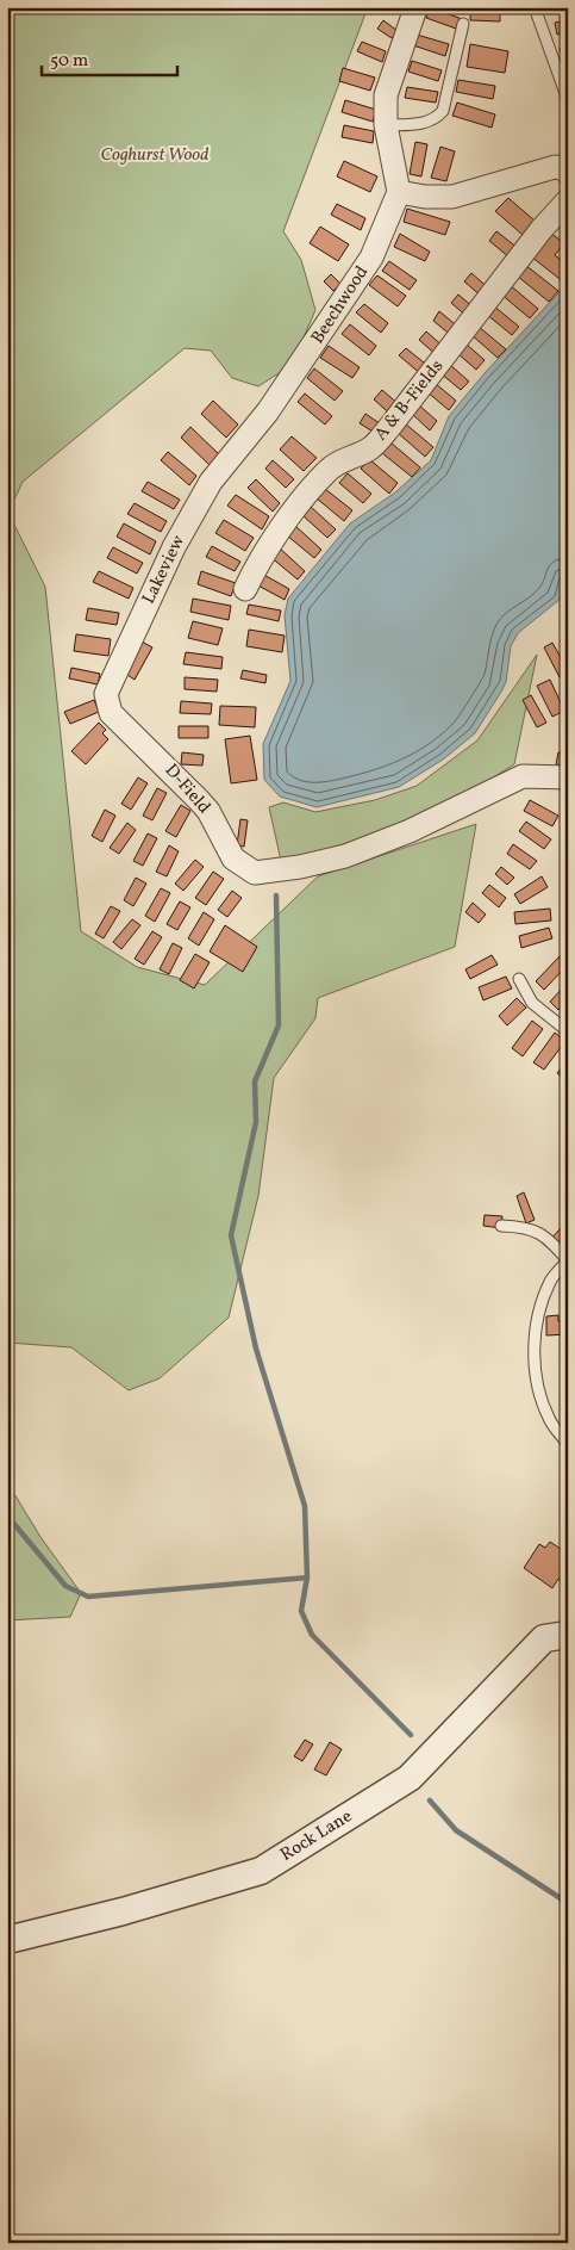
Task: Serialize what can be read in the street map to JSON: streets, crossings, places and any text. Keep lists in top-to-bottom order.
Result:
{
  "streets": {
    "street": [
      "Beechwood",
      "A & B-Fields",
      "Lakeview",
      "D-Field",
      "Rock Lane"
    ]
  },
  "crossings": [
    ["Beechwood", "Lakeview"],
    ["Lakeview", "D-Field"]
  ],
  "parks": ["Coghurst Wood"],
  "scale_bar": "50 m"
}
